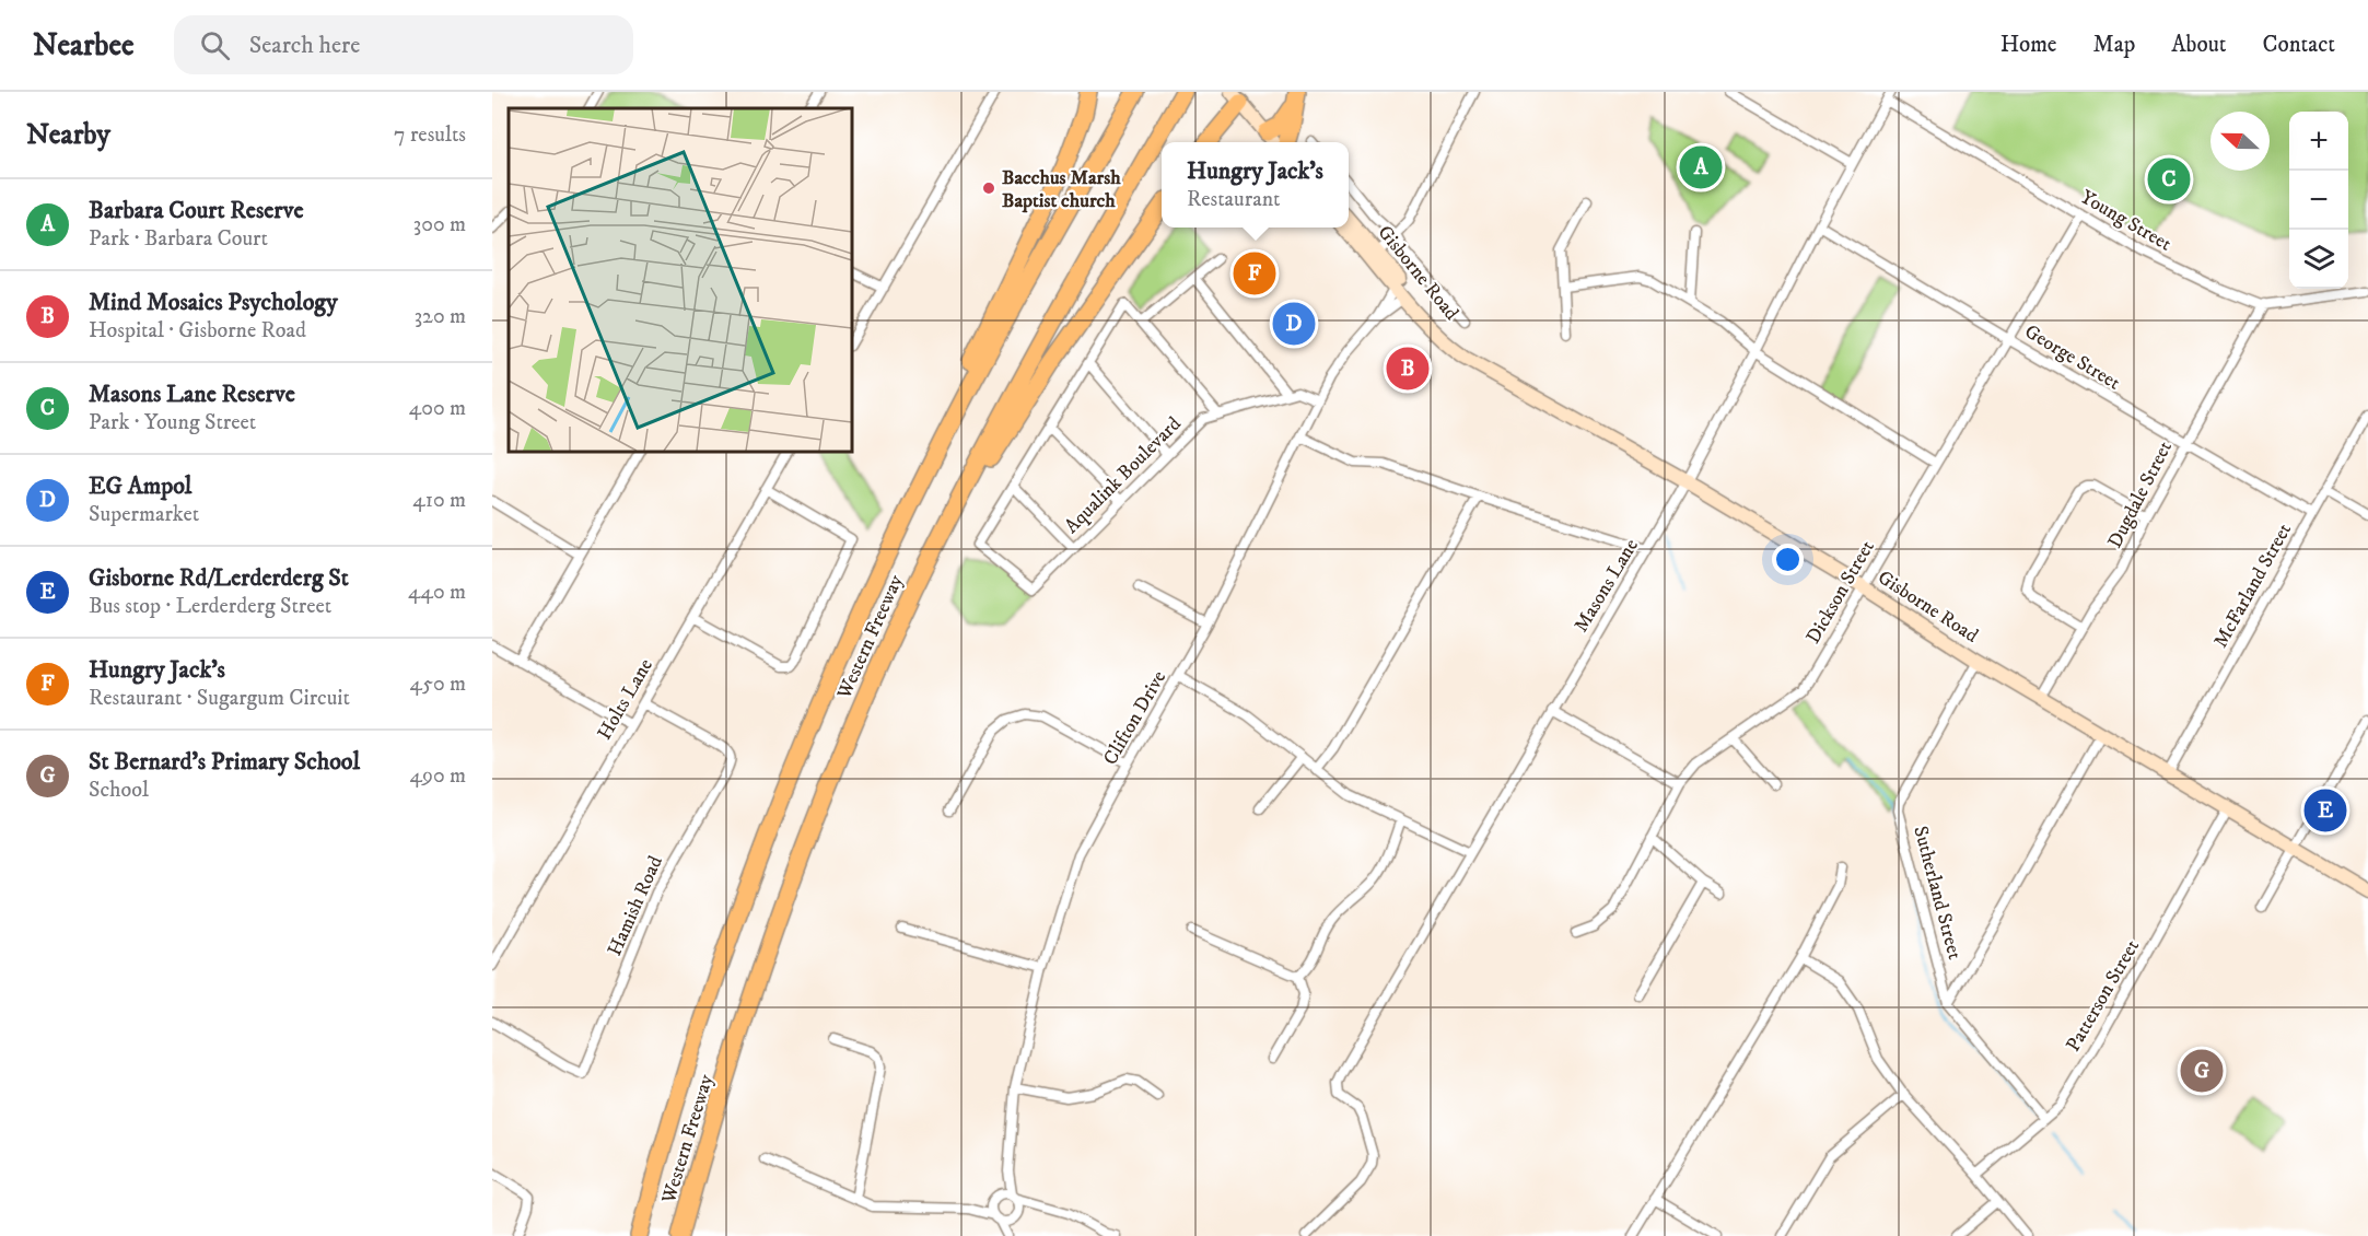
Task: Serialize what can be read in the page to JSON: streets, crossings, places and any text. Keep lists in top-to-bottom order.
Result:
{
  "streets": {
    "highway": ["Western Freeway"],
    "main road": ["Gisborne Road"],
    "street": [
      "Young Street",
      "George Street",
      "Aqualink Boulevard",
      "Dugdale Street",
      "Masons Lane",
      "McFarland Street",
      "Dickson Street",
      "Holts Lane",
      "Clifton Drive",
      "Sutherland Street",
      "Hamish Road",
      "Patterson Street"
    ]
  },
  "crossings": [
    ["Young Street", "Dugdale Street"],
    ["Young Street", "Masons Lane"],
    ["Young Street", "Dickson Street"],
    ["Gisborne Road", "Dugdale Street"],
    ["Gisborne Road", "Masons Lane"],
    ["Gisborne Road", "McFarland Street"],
    ["Gisborne Road", "Dickson Street"],
    ["Gisborne Road", "Clifton Drive"],
    ["Gisborne Road", "Sutherland Street"],
    ["Gisborne Road", "Patterson Street"],
    ["George Street", "Dugdale Street"],
    ["George Street", "Masons Lane"],
    ["George Street", "McFarland Street"],
    ["George Street", "Dickson Street"],
    ["Aqualink Boulevard", "Clifton Drive"],
    ["Holts Lane", "Hamish Road"],
    ["Sutherland Street", "Patterson Street"]
  ],
  "places": ["Bacchus Marsh Baptist church"],
  "north": "left",
  "page": {
    "header": "Nearbee",
    "search": "Search here",
    "nav": [
      "Home",
      "Map",
      "About",
      "Contact"
    ],
    "heading": ["Nearby", "7 results"],
    "map_buttons": ["+", "−"],
    "popup": ["Hungry Jack's", "Restaurant"],
    "pins": [
      "A",
      "C",
      "F",
      "D",
      "B",
      "E",
      "G"
    ],
    "list": [
      {
        "mark": "A",
        "name": "Barbara Court Reserve",
        "note": "Park · Barbara Court",
        "value": "300 m"
      },
      {
        "mark": "B",
        "name": "Mind Mosaics Psychology",
        "note": "Hospital · Gisborne Road",
        "value": "320 m"
      },
      {
        "mark": "C",
        "name": "Masons Lane Reserve",
        "note": "Park · Young Street",
        "value": "400 m"
      },
      {
        "mark": "D",
        "name": "EG Ampol",
        "note": "Supermarket",
        "value": "410 m"
      },
      {
        "mark": "E",
        "name": "Gisborne Rd/Lerderderg St",
        "note": "Bus stop · Lerderderg Street",
        "value": "440 m"
      },
      {
        "mark": "F",
        "name": "Hungry Jack's",
        "note": "Restaurant · Sugargum Circuit",
        "value": "450 m"
      },
      {
        "mark": "G",
        "name": "St Bernard's Primary School",
        "note": "School",
        "value": "490 m"
      }
    ]
  }
}
